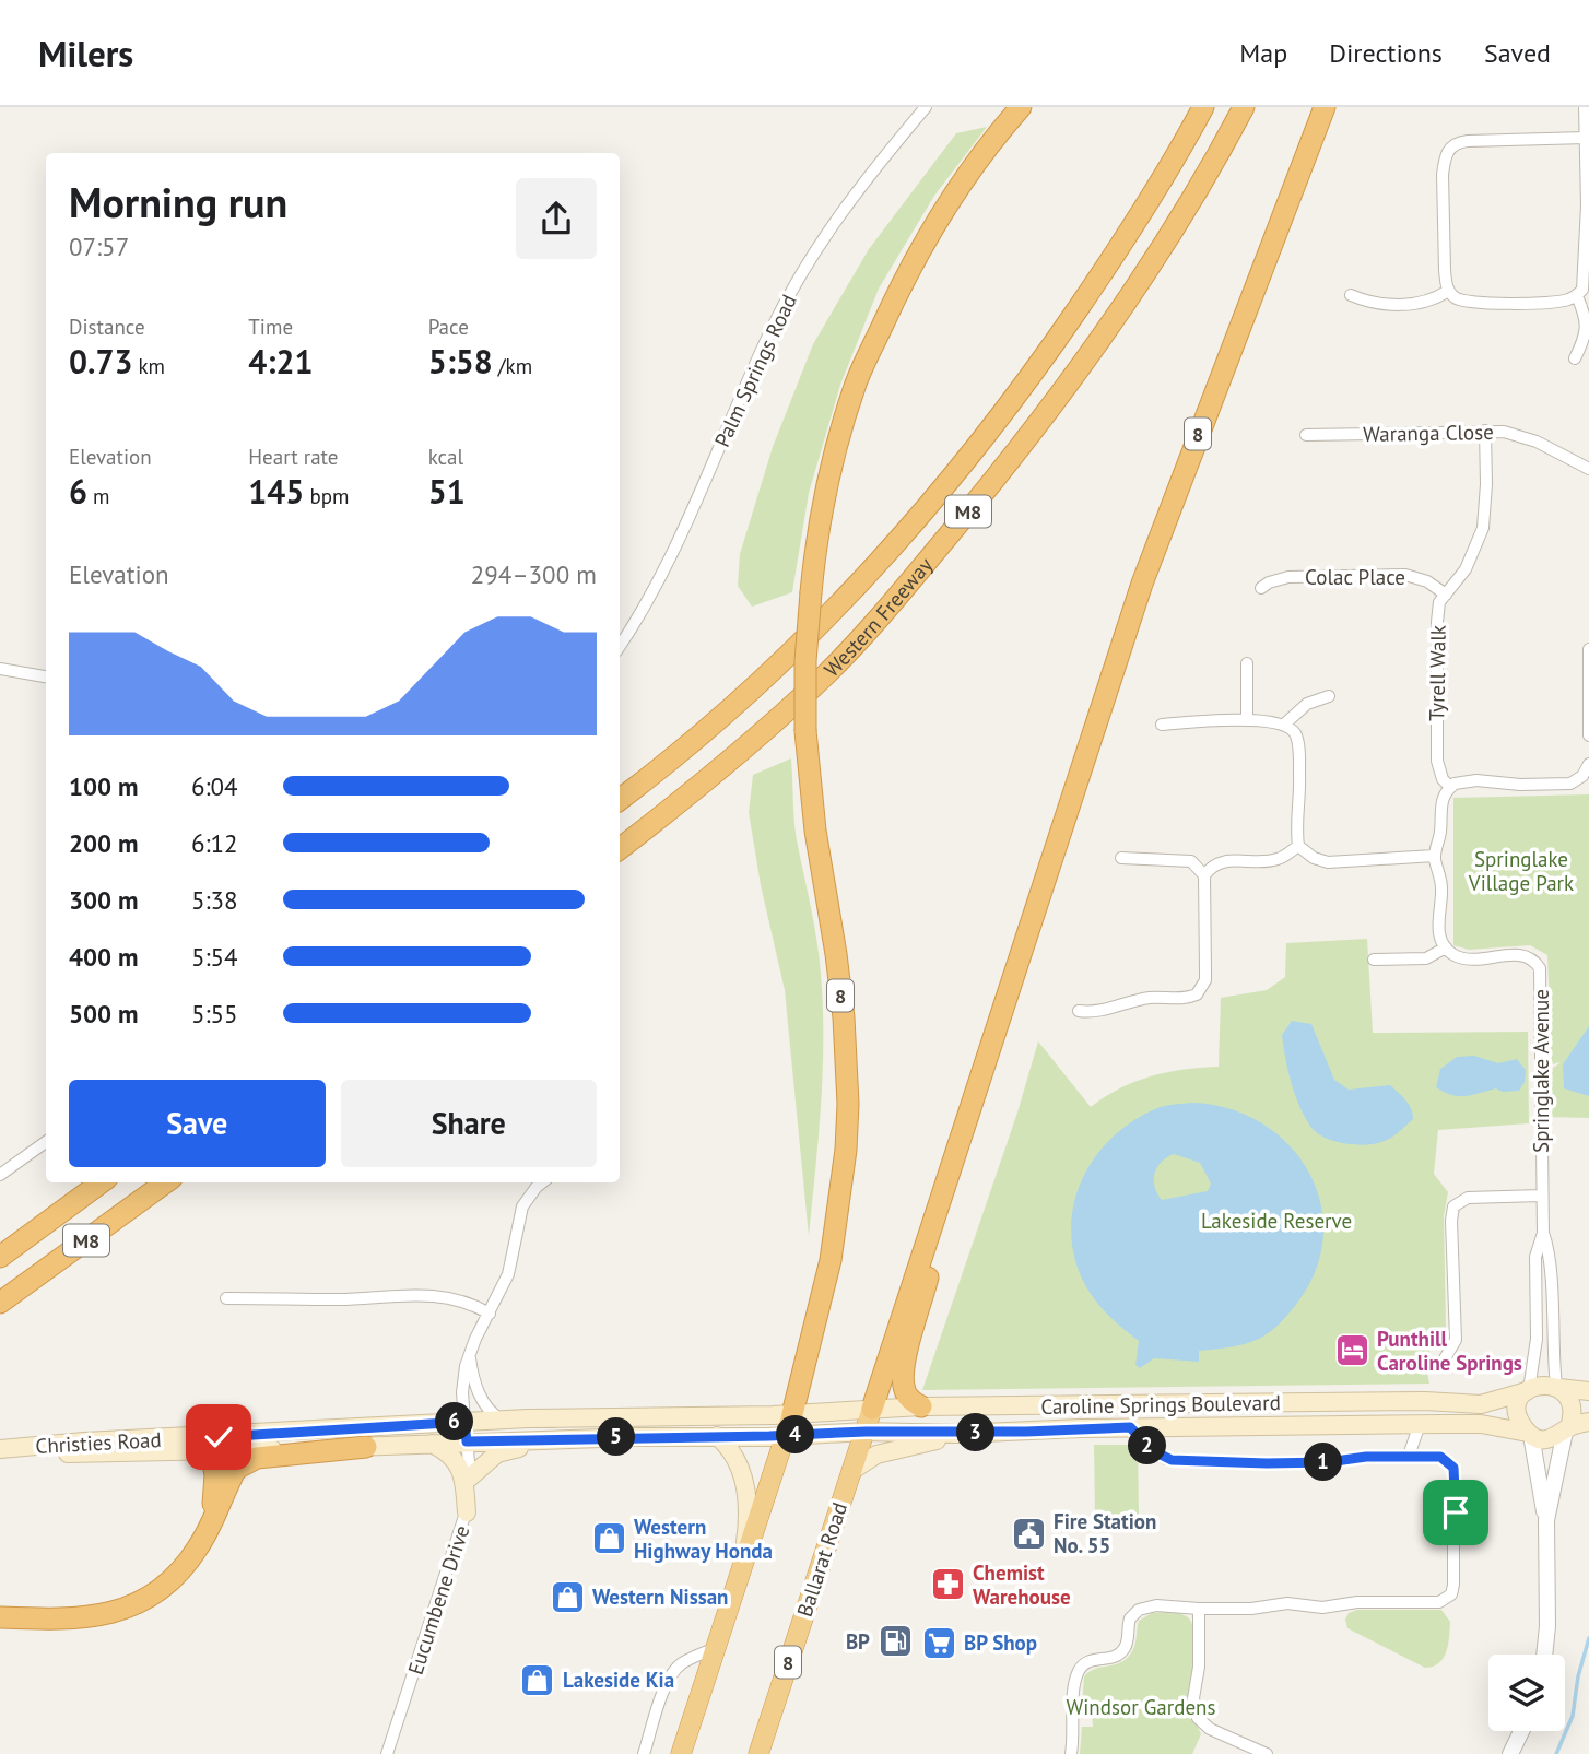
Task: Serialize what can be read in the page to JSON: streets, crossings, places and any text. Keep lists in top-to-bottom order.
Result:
{
  "streets": {
    "highway": [
      "8",
      "M8",
      "Western Freeway",
      "Ballarat Road"
    ],
    "main road": ["Caroline Springs Boulevard", "Christies Road"],
    "street": [
      "Palm Springs Road",
      "Waranga Close",
      "Colac Place",
      "Tyrell Walk",
      "Springlake Avenue",
      "Eucumbene Drive"
    ]
  },
  "crossings": [
    ["Waranga Close", "Tyrell Walk"],
    ["8", "Caroline Springs Boulevard"],
    ["8", "Christies Road"],
    ["8", "Ballarat Road"],
    ["Colac Place", "Tyrell Walk"],
    ["Springlake Avenue", "Caroline Springs Boulevard"],
    ["Caroline Springs Boulevard", "Christies Road"],
    ["Caroline Springs Boulevard", "Ballarat Road"],
    ["Christies Road", "Eucumbene Drive"]
  ],
  "parks": ["Springlake Village Park", "Lakeside Reserve", "Windsor Gardens"],
  "places": {
    "hotel": ["Punthill Caroline Springs"],
    "public building": ["Fire Station No. 55"],
    "shop": ["Western Highway Honda", "Western Nissan", "Lakeside Kia"],
    "pharmacy": ["Chemist Warehouse"],
    "fuel station": ["BP"],
    "supermarket": ["BP Shop"]
  },
  "page": {
    "header": "Milers",
    "nav": ["Map", "Directions", "Saved"],
    "heading": ["Morning run", "07:57"],
    "stats": [
      ["Distance", "0.73 km"],
      ["Time", "4:21"],
      ["Pace", "5:58 /km"],
      ["Elevation", "6 m"],
      ["Heart rate", "145 bpm"],
      ["kcal", "51"]
    ],
    "chart": ["Elevation", "294–300 m"],
    "list": [
      {
        "name": "100 m",
        "note": "6:04"
      },
      {
        "name": "200 m",
        "note": "6:12"
      },
      {
        "name": "300 m",
        "note": "5:38"
      },
      {
        "name": "400 m",
        "note": "5:54"
      },
      {
        "name": "500 m",
        "note": "5:55"
      }
    ],
    "buttons": ["Save", "Share"],
    "pins": [
      "6",
      "3",
      "4",
      "5",
      "2",
      "1"
    ]
  }
}
